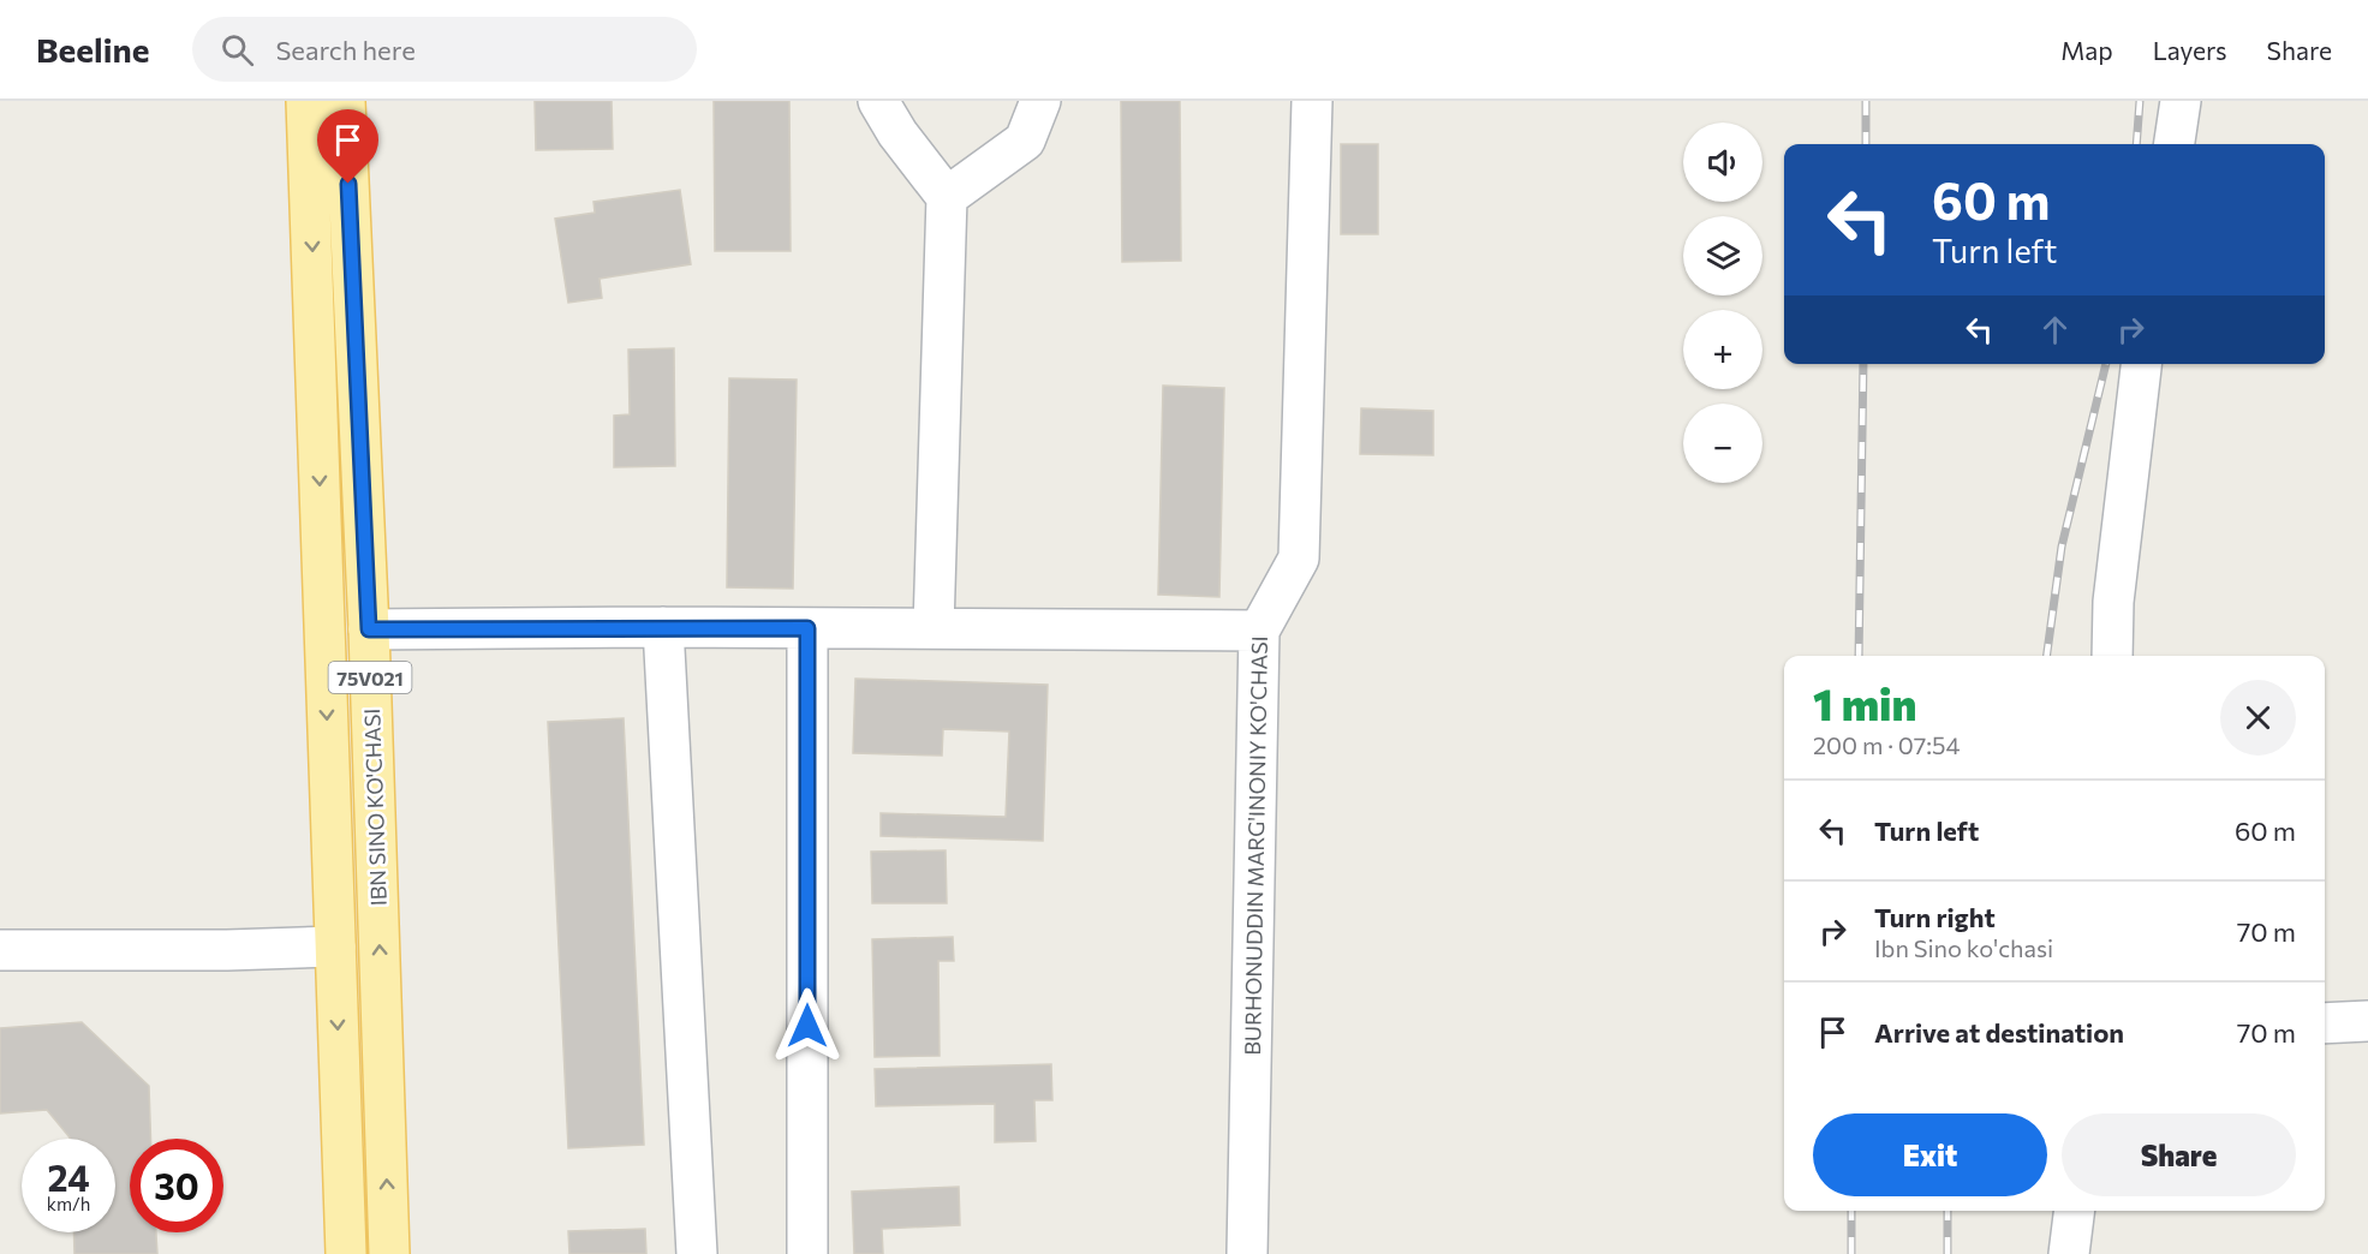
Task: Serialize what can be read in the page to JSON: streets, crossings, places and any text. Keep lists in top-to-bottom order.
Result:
{
  "streets": {
    "main road": ["75V021", "IBN SINO KO'CHASI"],
    "street": ["BURHONUDDIN MARG'INONIY KO'CHASI"]
  },
  "page": {
    "header": "Beeline",
    "search": "Search here",
    "nav": ["Map", "Layers", "Share"],
    "map_buttons": ["+", "−"],
    "turn": ["60 m", "Turn left"],
    "heading": ["1 min", "200 m · 07:54"],
    "list": [
      {
        "name": "Turn left",
        "value": "60 m"
      },
      {
        "name": "Turn right",
        "note": "Ibn Sino ko'chasi",
        "value": "70 m"
      },
      {
        "name": "Arrive at destination",
        "value": "70 m"
      }
    ],
    "buttons": ["Exit", "Share"],
    "speed": "24 km/h",
    "limit": "30"
  }
}
